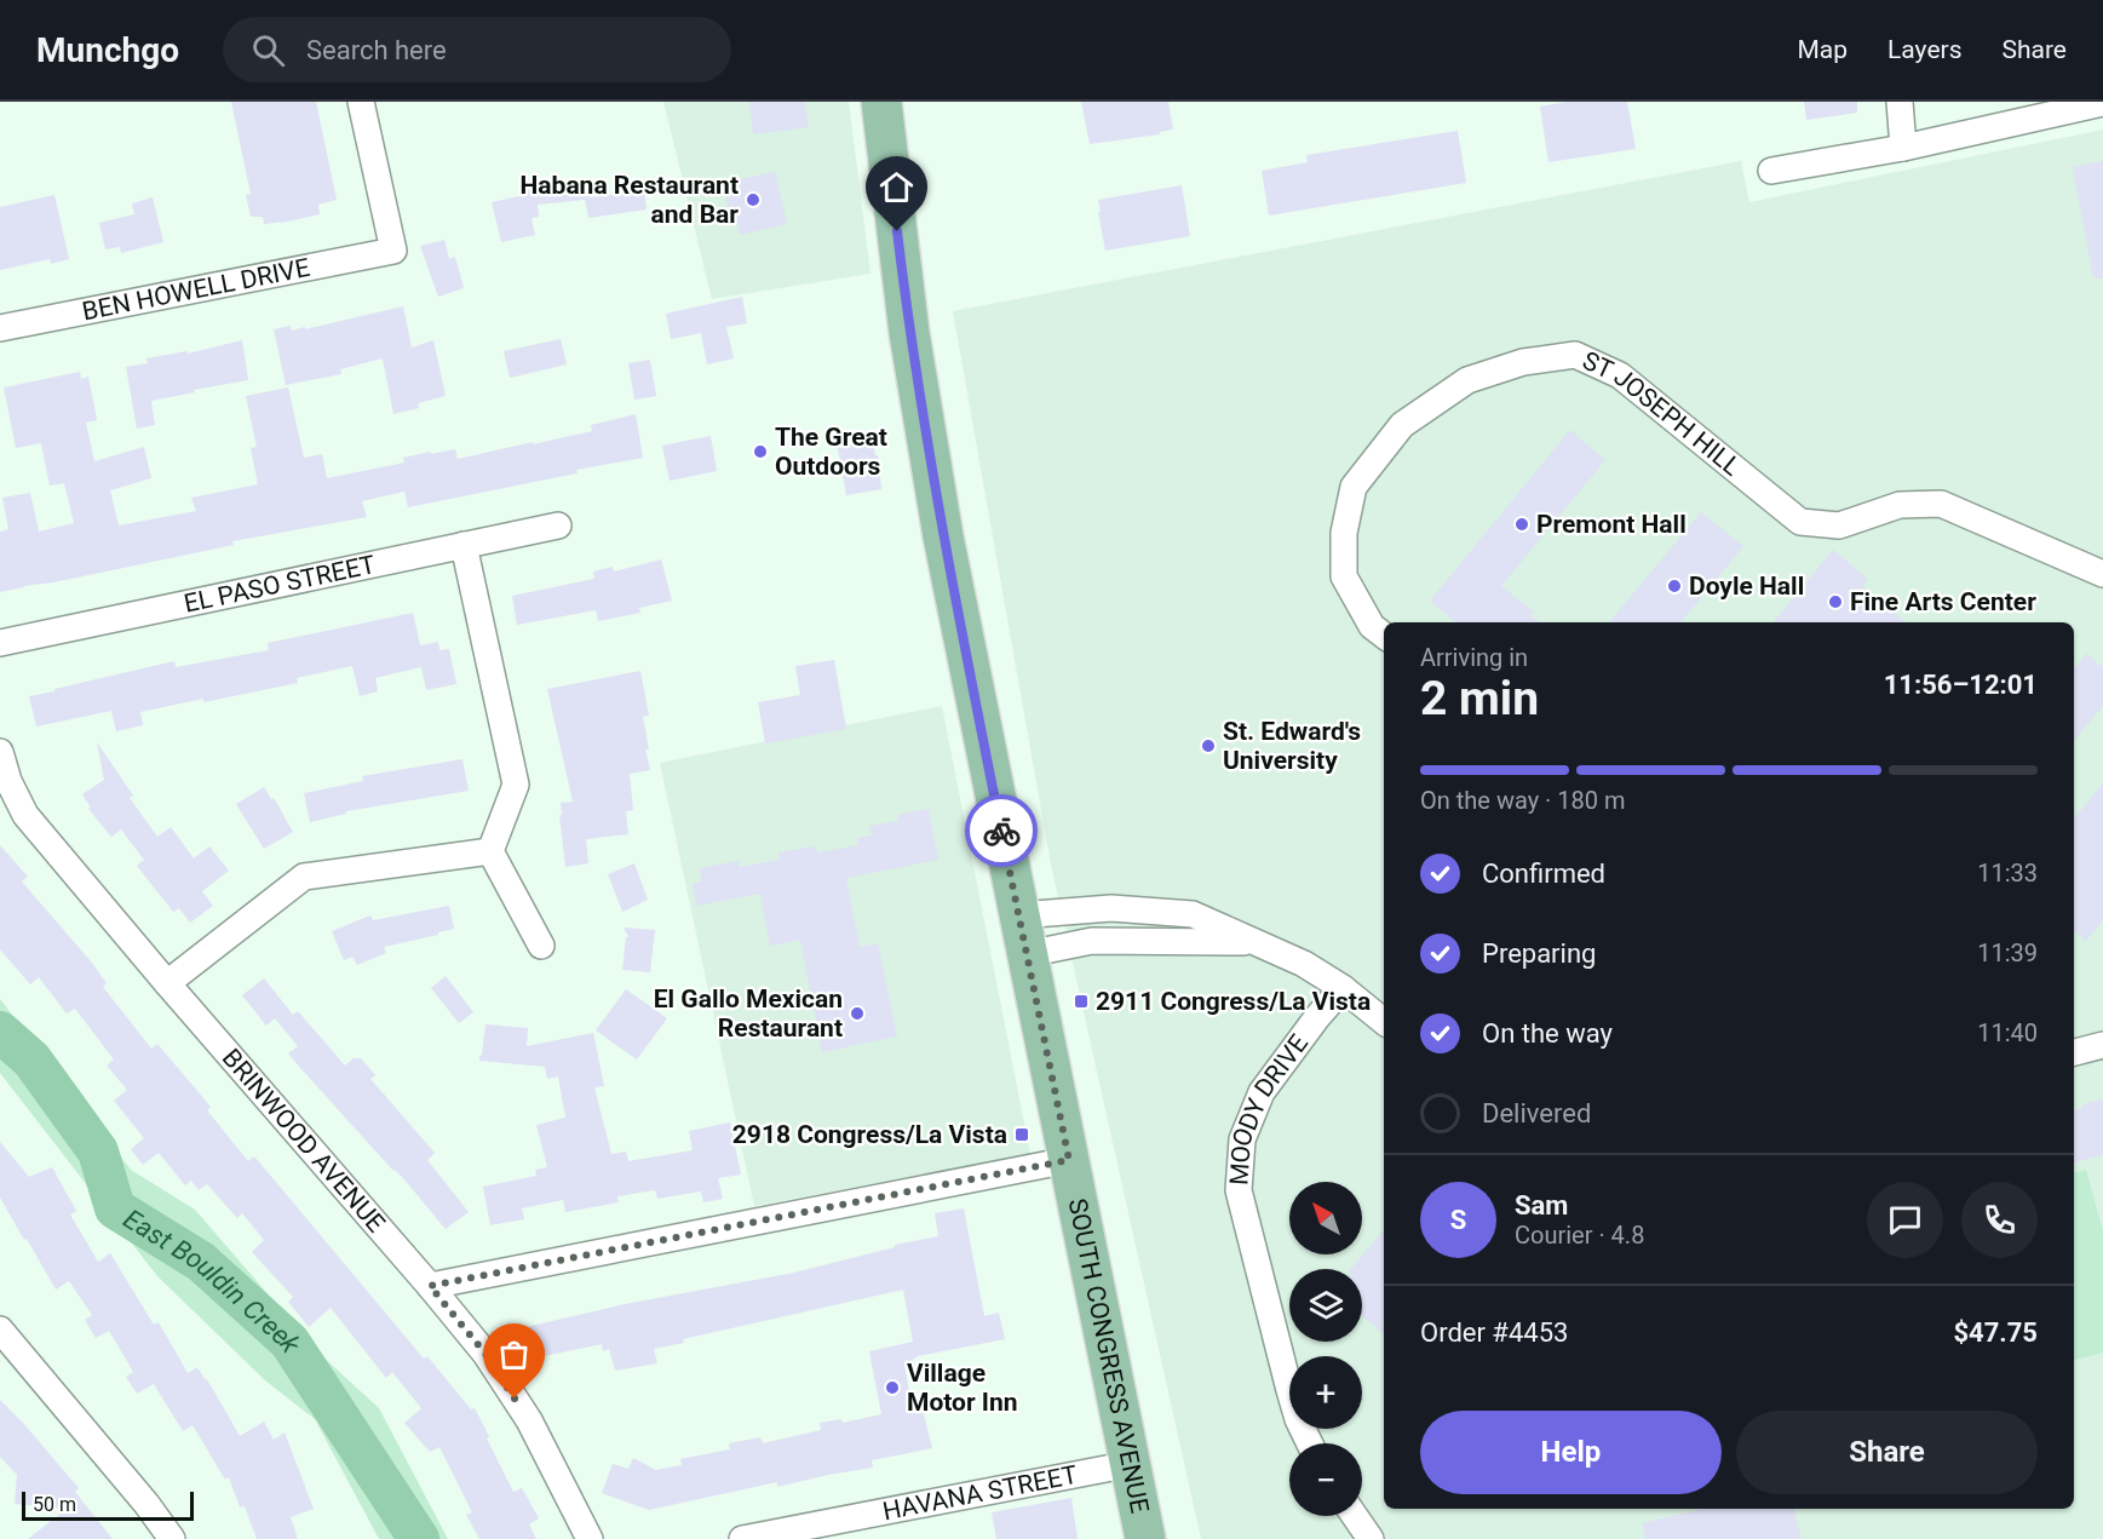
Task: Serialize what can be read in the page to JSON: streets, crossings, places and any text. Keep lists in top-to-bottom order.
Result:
{
  "streets": {
    "main road": ["SOUTH CONGRESS AVENUE"],
    "street": [
      "BEN HOWELL DRIVE",
      "ST JOSEPH HILL",
      "EL PASO STREET",
      "MOODY DRIVE",
      "BRINWOOD AVENUE",
      "HAVANA STREET"
    ]
  },
  "crossings": [
    ["SOUTH CONGRESS AVENUE", "HAVANA STREET"]
  ],
  "water": ["East Bouldin Creek"],
  "places": {
    "other": [
      "Habana Restaurant and Bar",
      "The Great Outdoors",
      "Premont Hall",
      "Doyle Hall",
      "Fine Arts Center",
      "St. Edward's University",
      "El Gallo Mexican Restaurant",
      "Village Motor Inn"
    ],
    "transit": ["2911 Congress/La Vista", "2918 Congress/La Vista"]
  },
  "scale_bar": "50 m",
  "north": "top left",
  "page": {
    "header": "Munchgo",
    "search": "Search here",
    "nav": ["Map", "Layers", "Share"],
    "heading": ["2 min", "Arriving in", "11:56–12:01"],
    "panel": [
      "Sam",
      "Courier · 4.8",
      "Order #4453",
      "$47.75"
    ],
    "bar": "On the way · 180 m",
    "list": [
      ["Confirmed", "11:33"],
      ["Preparing", "11:39"],
      ["On the way", "11:40"],
      "Delivered"
    ],
    "map_buttons": ["+", "−"],
    "round": "S",
    "buttons": ["Help", "Share"],
    "scale": "50 m"
  }
}
